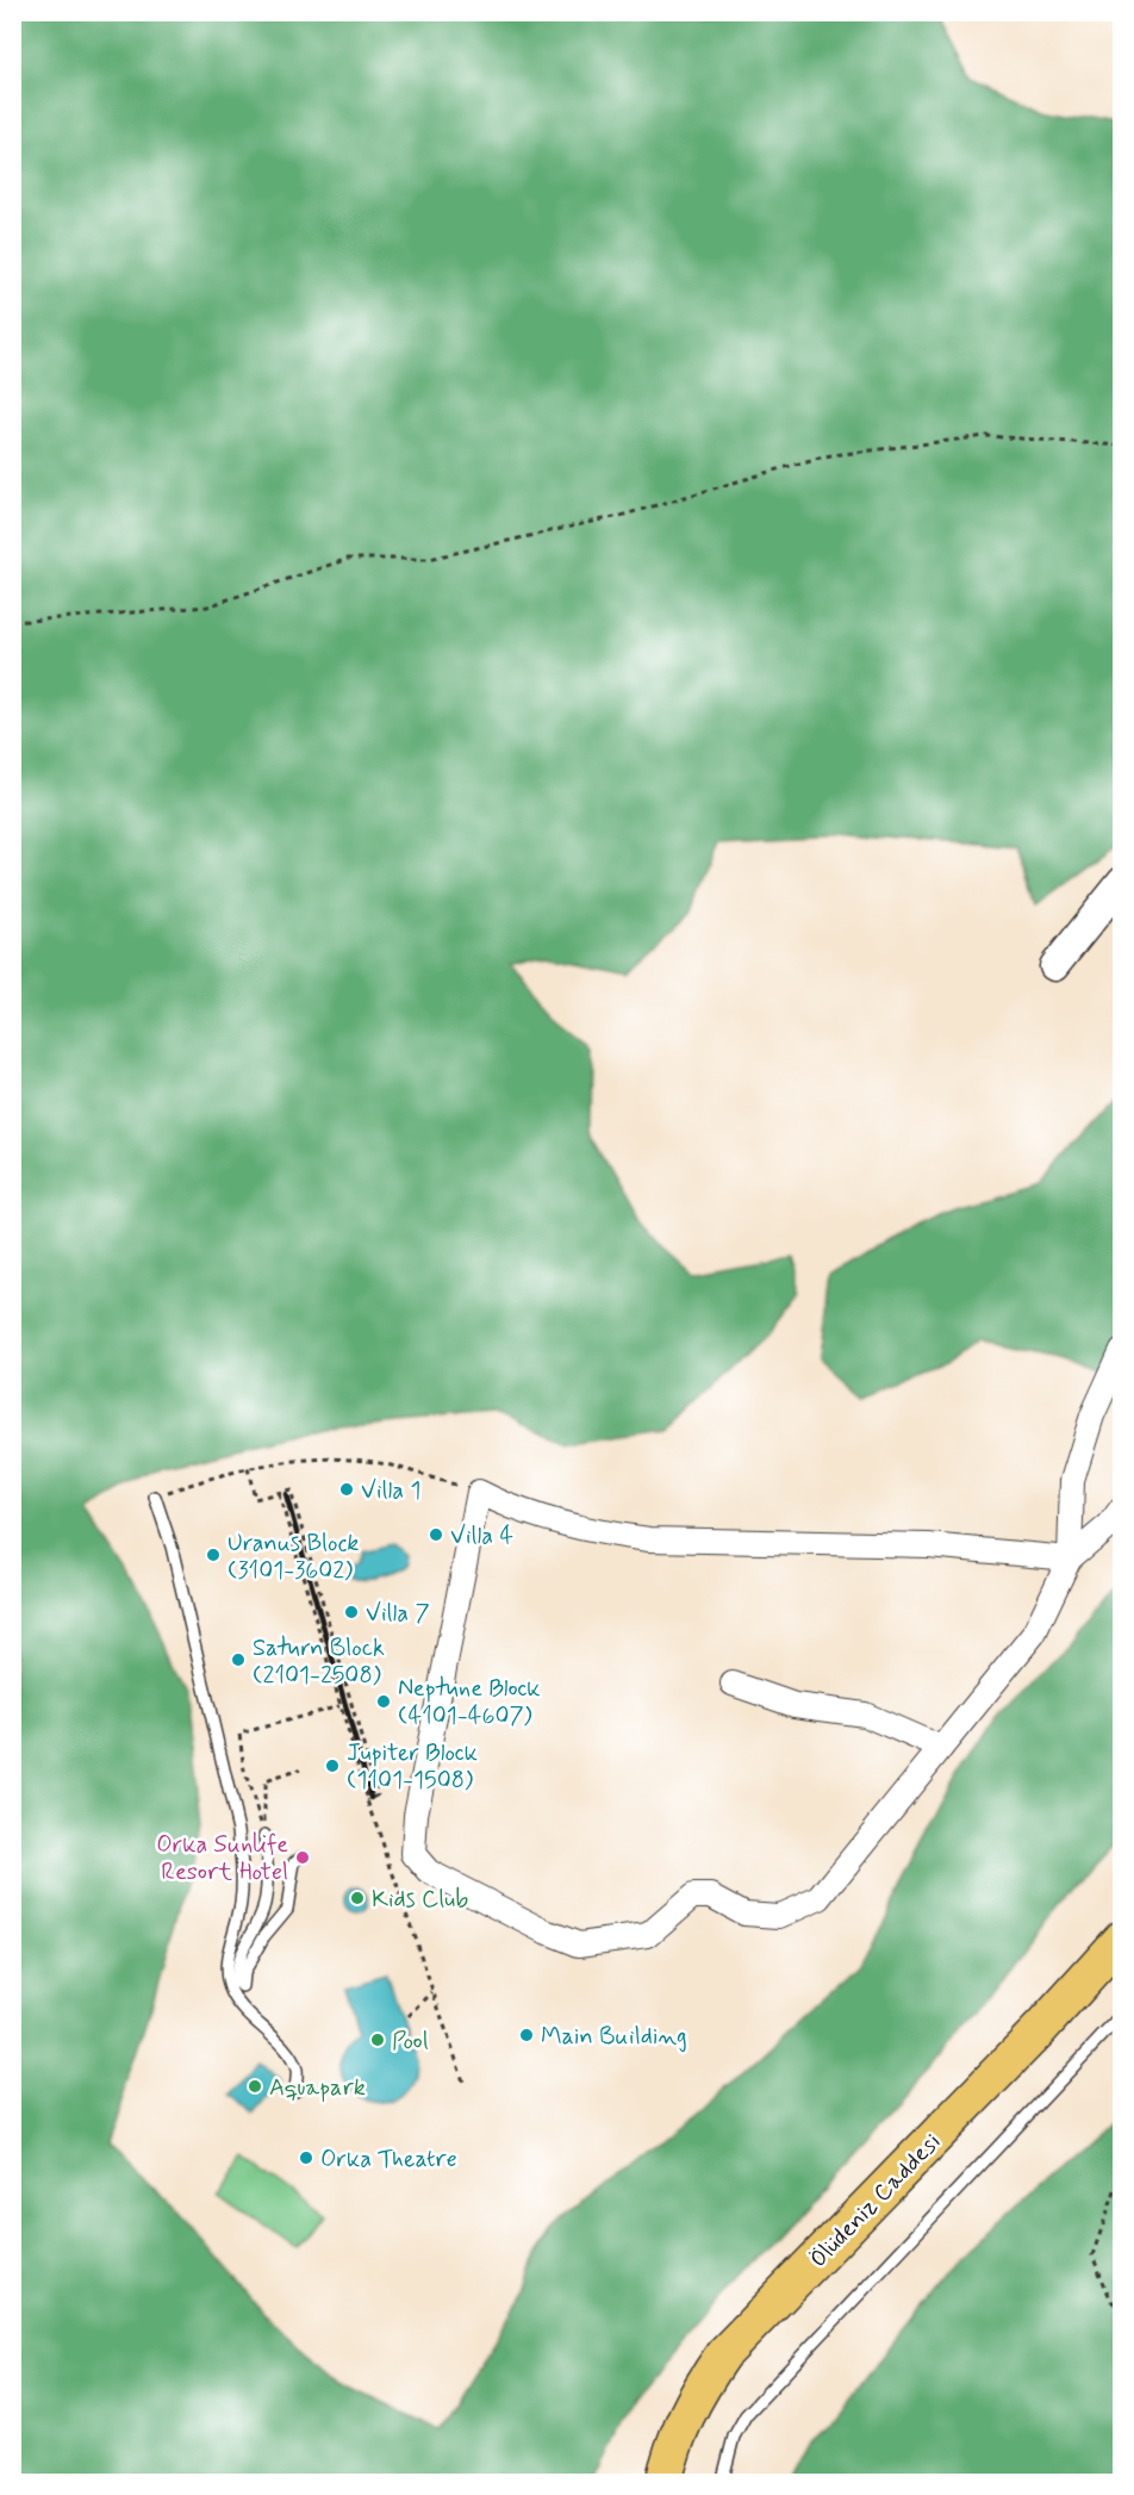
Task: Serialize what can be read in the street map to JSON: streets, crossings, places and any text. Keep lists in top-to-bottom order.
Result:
{
  "streets": {
    "main road": ["Ölüdeniz Caddesi"]
  },
  "places": [
    "Villa 1",
    "Villa 4",
    "Uranus Block (3101-3602)",
    "Villa 7",
    "Saturn Block (2101-2508)",
    "Neptune Block (4101-4607)",
    "Jupiter Block (1101-1508)",
    "Orka Sunlife Resort Hotel",
    "Kids Club",
    "Main Building",
    "Pool",
    "Aquapark",
    "Orka Theatre"
  ]
}
